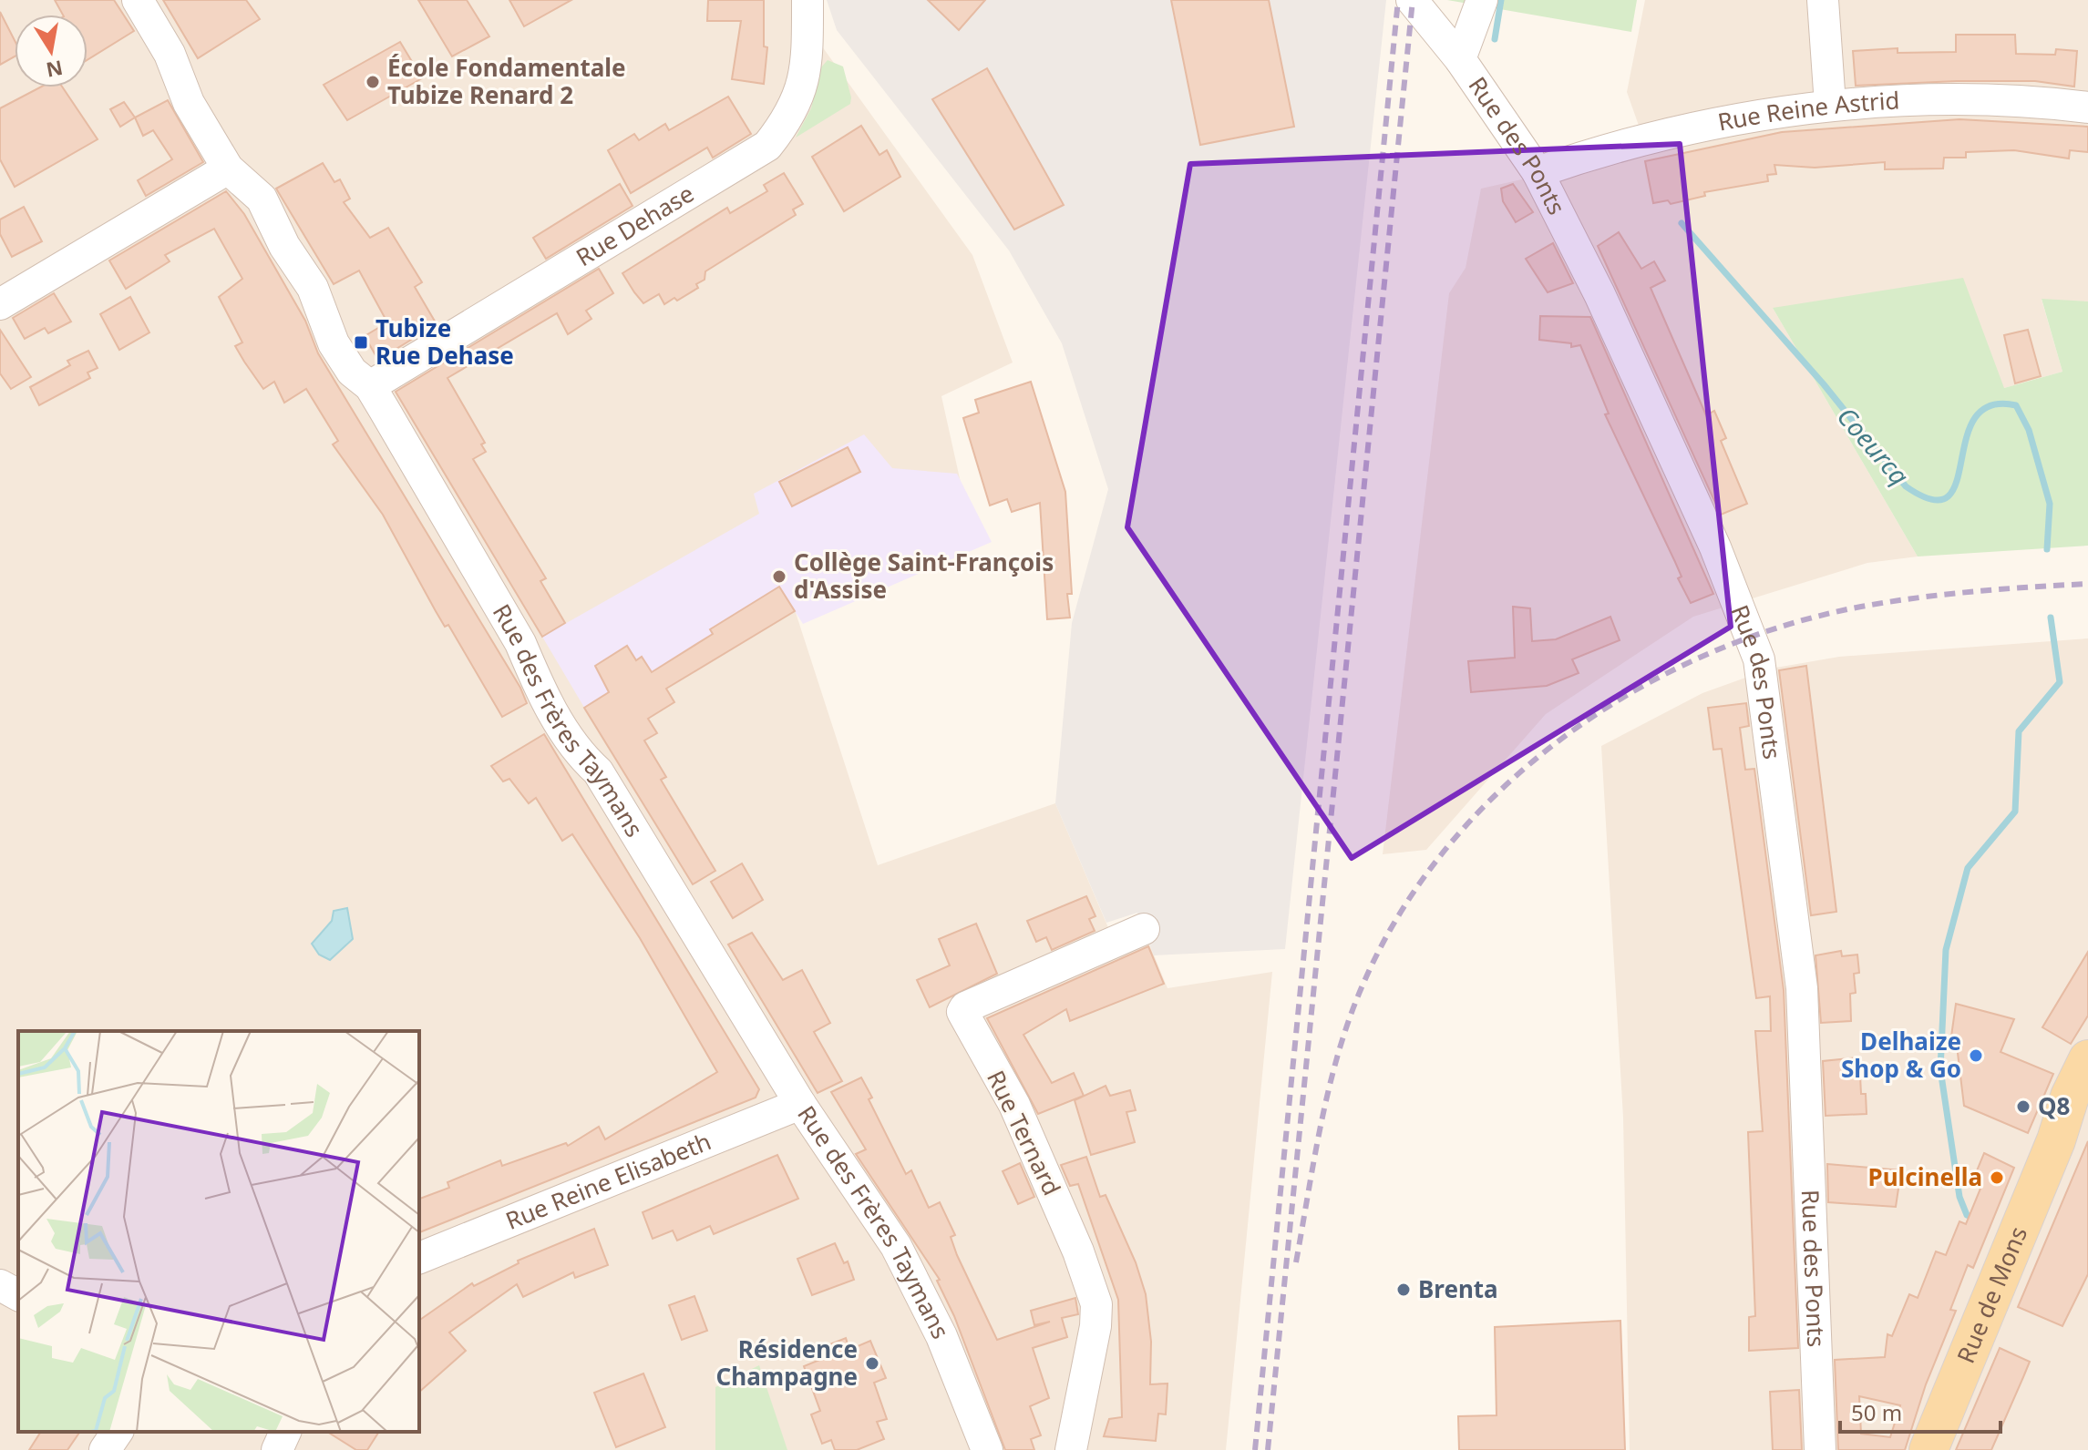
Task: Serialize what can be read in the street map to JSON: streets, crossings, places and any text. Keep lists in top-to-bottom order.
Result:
{
  "streets": {
    "main road": ["Rue de Mons"],
    "street": [
      "Rue Reine Astrid",
      "Rue des Ponts",
      "Rue Dehase",
      "Rue des Frères Taymans",
      "Rue Ternard",
      "Rue Reine Elisabeth"
    ]
  },
  "crossings": [
    ["Rue Reine Astrid", "Rue des Ponts"],
    ["Rue Dehase", "Rue des Frères Taymans"],
    ["Rue des Frères Taymans", "Rue Reine Elisabeth"]
  ],
  "water": ["Coeurcq"],
  "places": {
    "other": [
      "École Fondamentale Tubize Renard 2",
      "Collège Saint-François d'Assise",
      "Delhaize Shop & Go",
      "Q8",
      "Pulcinella",
      "Brenta",
      "Résidence Champagne"
    ],
    "transit": ["Tubize Rue Dehase"]
  },
  "scale_bar": "50 m",
  "north": "bottom"
}
